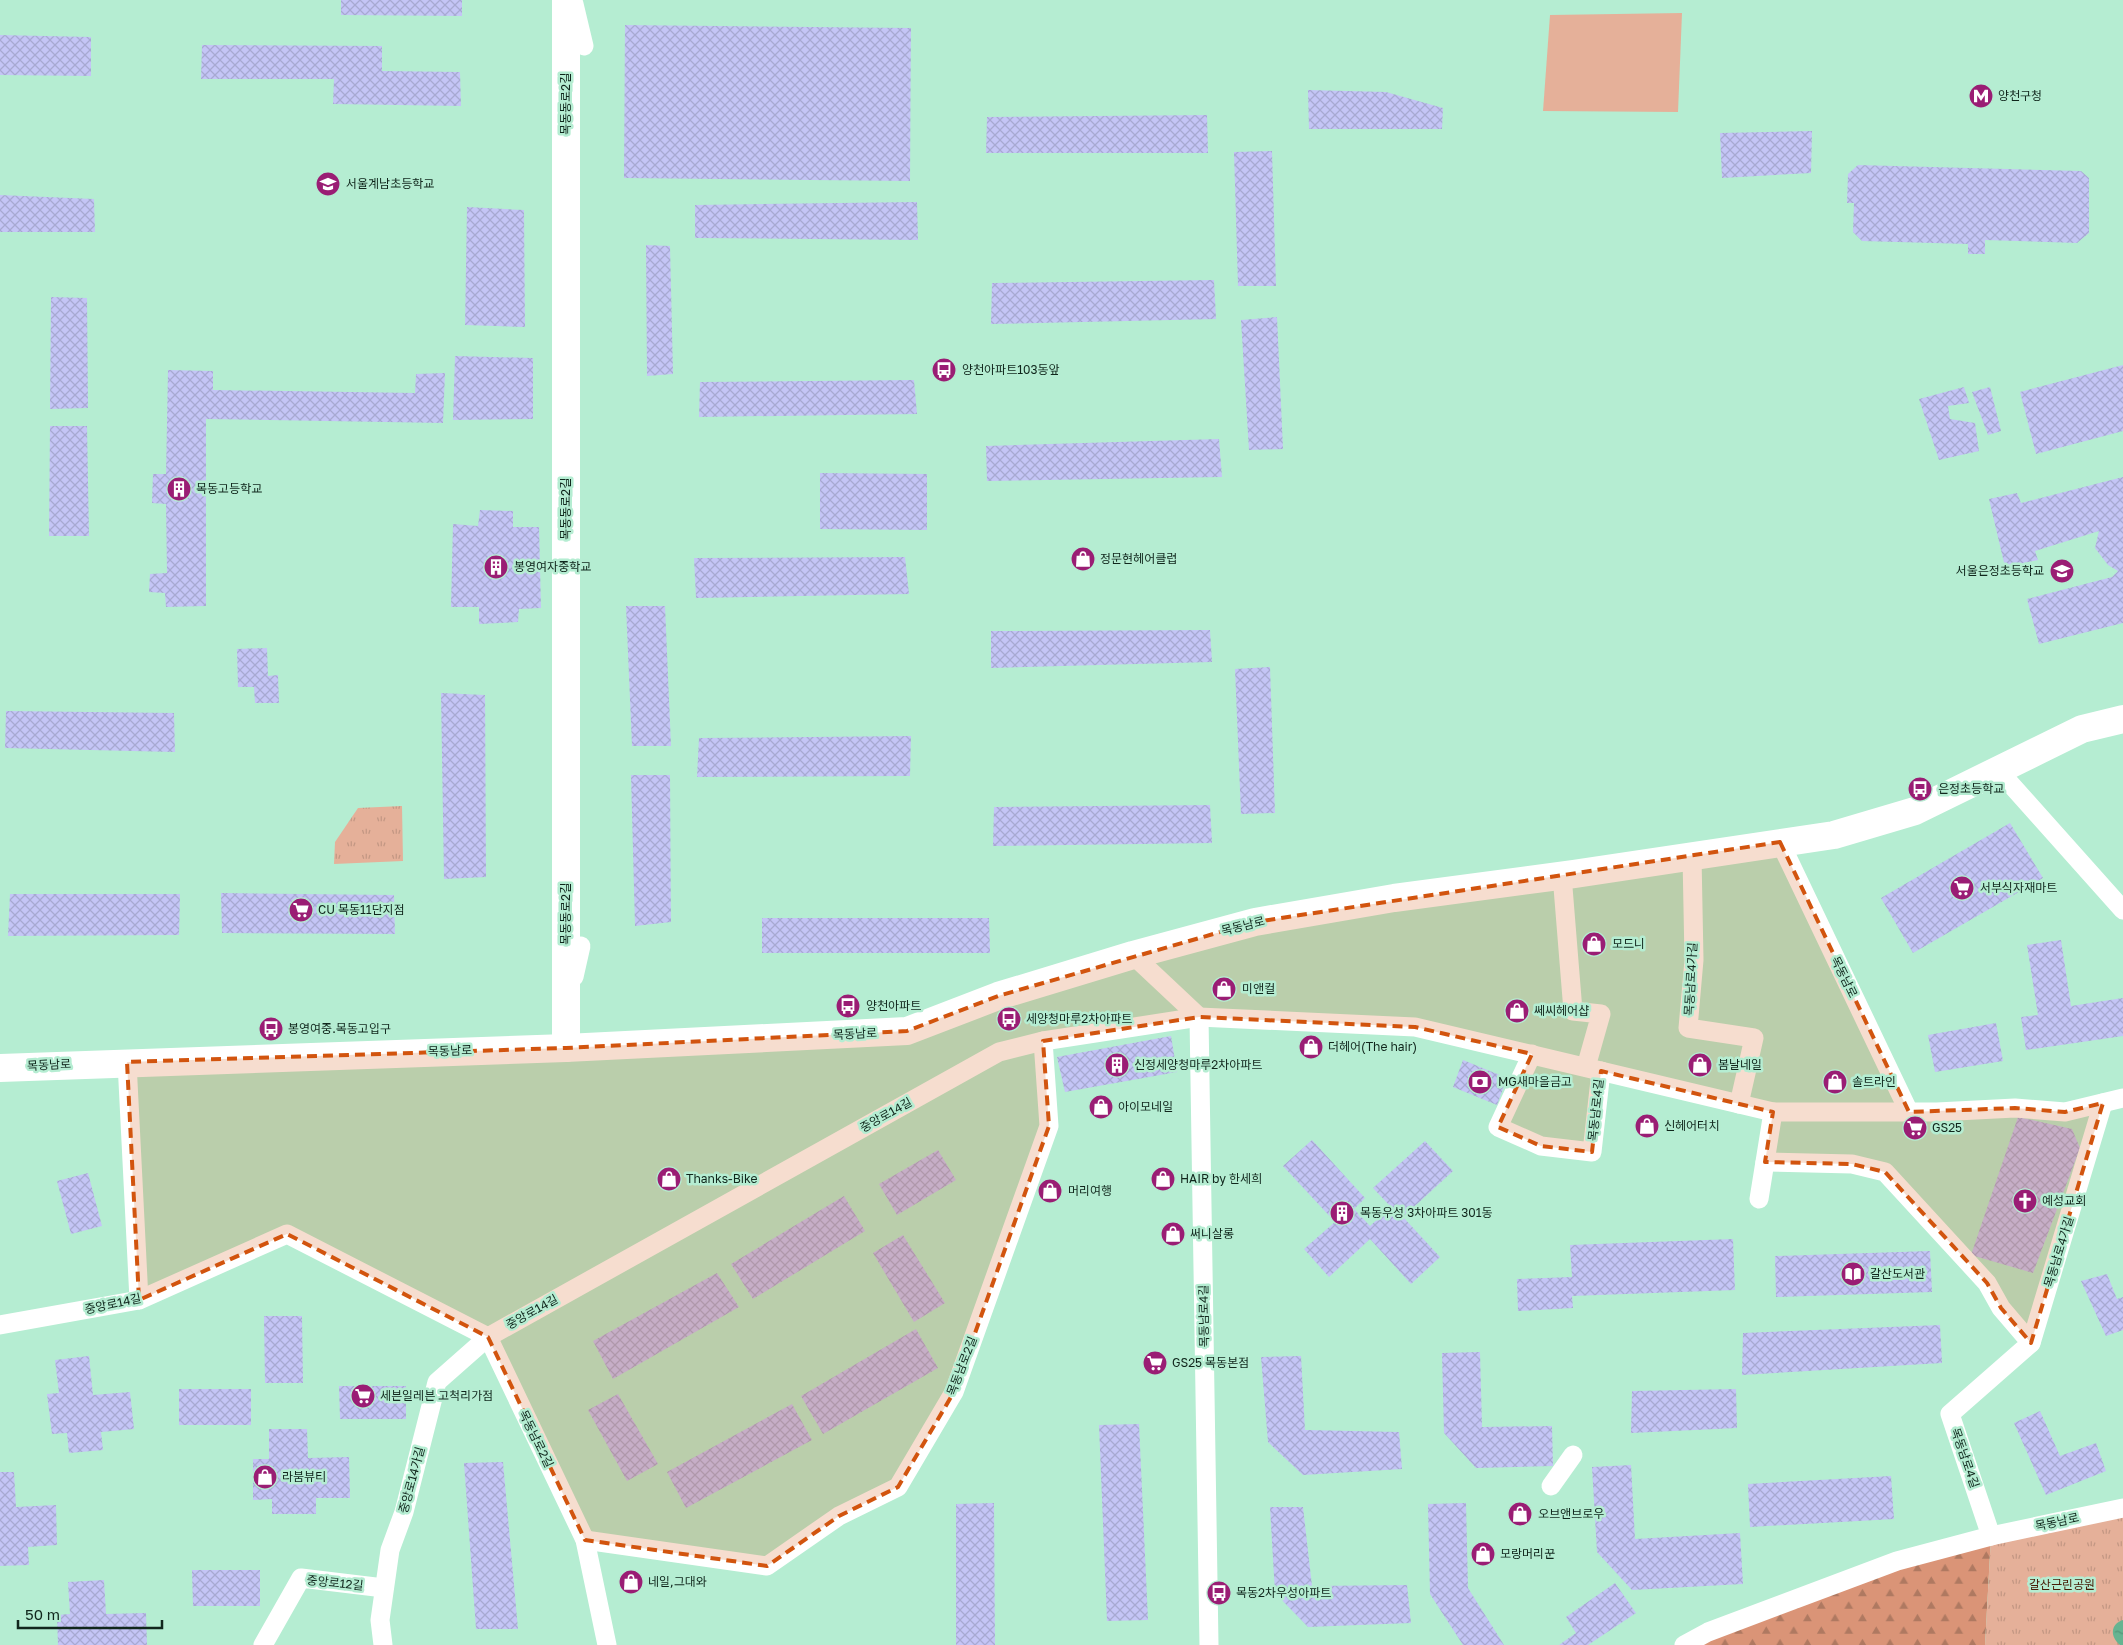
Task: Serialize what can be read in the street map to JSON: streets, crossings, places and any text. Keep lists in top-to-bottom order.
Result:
{
  "streets": {
    "main road": ["목동동로2길", "목동남로"],
    "street": [
      "목동남로4가길",
      "목동남로4길",
      "중앙로14길",
      "목동남로2길",
      "중앙로14가길",
      "중앙로12길"
    ]
  },
  "crossings": [
    ["목동동로2길", "목동남로"],
    ["목동남로", "목동남로4가길"],
    ["목동남로", "목동남로4길"],
    ["목동남로4가길", "목동남로4길"],
    ["목동남로4길", "중앙로14길"],
    ["목동남로4길", "목동남로2길"],
    ["중앙로14길", "목동남로2길"],
    ["중앙로14길", "중앙로14가길"],
    ["목동남로2길", "중앙로14가길"],
    ["중앙로14가길", "중앙로12길"]
  ],
  "parks": ["갈산근린공원"],
  "places": {
    "metro station": ["양천구청"],
    "school or university": ["서울계남초등학교", "서울은정초등학교"],
    "bus stop": [
      "양천아파트103동앞",
      "은정초등학교",
      "양천아파트",
      "세양청마루2차아파트",
      "봉영여중.목동고입구",
      "목동2차우성아파트"
    ],
    "building": [
      "목동고등학교",
      "봉영여자중학교",
      "신정세양청마루2차아파트",
      "목동우성 3차아파트 301동"
    ],
    "shop": [
      "정문현헤어클럽",
      "모드니",
      "미앤컬",
      "쎄씨헤어샵",
      "더헤어(The hair)",
      "봄날네일",
      "솔트라인",
      "아이모네일",
      "신헤어터치",
      "Thanks-Bike",
      "HAIR by 한세희",
      "머리여행",
      "써니살롱",
      "라붐뷰티",
      "오브앤브로우",
      "모랑머리꾼",
      "네일,그대와"
    ],
    "supermarket": [
      "서부식자재마트",
      "CU 목동11단지점",
      "GS25",
      "GS25 목동본점",
      "세븐일레븐 고척리가점"
    ],
    "bank": ["MG새마을금고"],
    "church": ["예성교회"],
    "library": ["갈산도서관"]
  },
  "scale_bar": "50 m"
}
